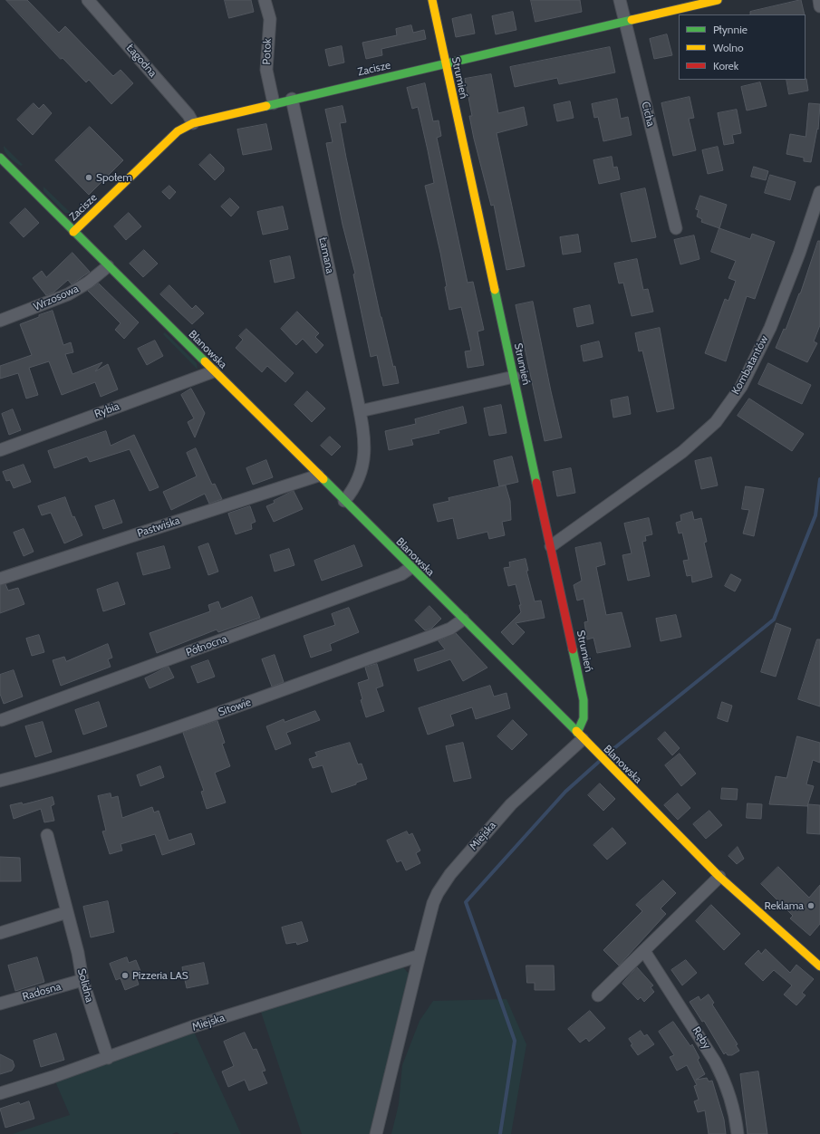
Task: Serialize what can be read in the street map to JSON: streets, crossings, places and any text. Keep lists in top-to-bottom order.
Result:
{
  "streets": {
    "street": [
      "Potok",
      "Łagodna",
      "Zacisze",
      "Strumień",
      "Cicha",
      "Łamana",
      "Wrzosowa",
      "Blanowska",
      "Kombatantów",
      "Rybia",
      "Pastwiska",
      "Północna",
      "Sitowie",
      "Miejska",
      "Solidna",
      "Radosna",
      "Ręby"
    ]
  },
  "crossings": [
    ["Potok", "Zacisze"],
    ["Łagodna", "Zacisze"],
    ["Zacisze", "Strumień"],
    ["Zacisze", "Cicha"],
    ["Zacisze", "Łamana"],
    ["Zacisze", "Blanowska"],
    ["Strumień", "Blanowska"],
    ["Strumień", "Kombatantów"],
    ["Strumień", "Miejska"],
    ["Łamana", "Blanowska"],
    ["Wrzosowa", "Blanowska"],
    ["Blanowska", "Rybia"],
    ["Blanowska", "Pastwiska"],
    ["Blanowska", "Północna"],
    ["Blanowska", "Sitowie"],
    ["Blanowska", "Miejska"],
    ["Miejska", "Solidna"],
    ["Solidna", "Radosna"]
  ],
  "places": ["Społem", "Reklama", "Pizzeria LAS"],
  "legend": ["Płynnie", "Wolno", "Korek"]
}
